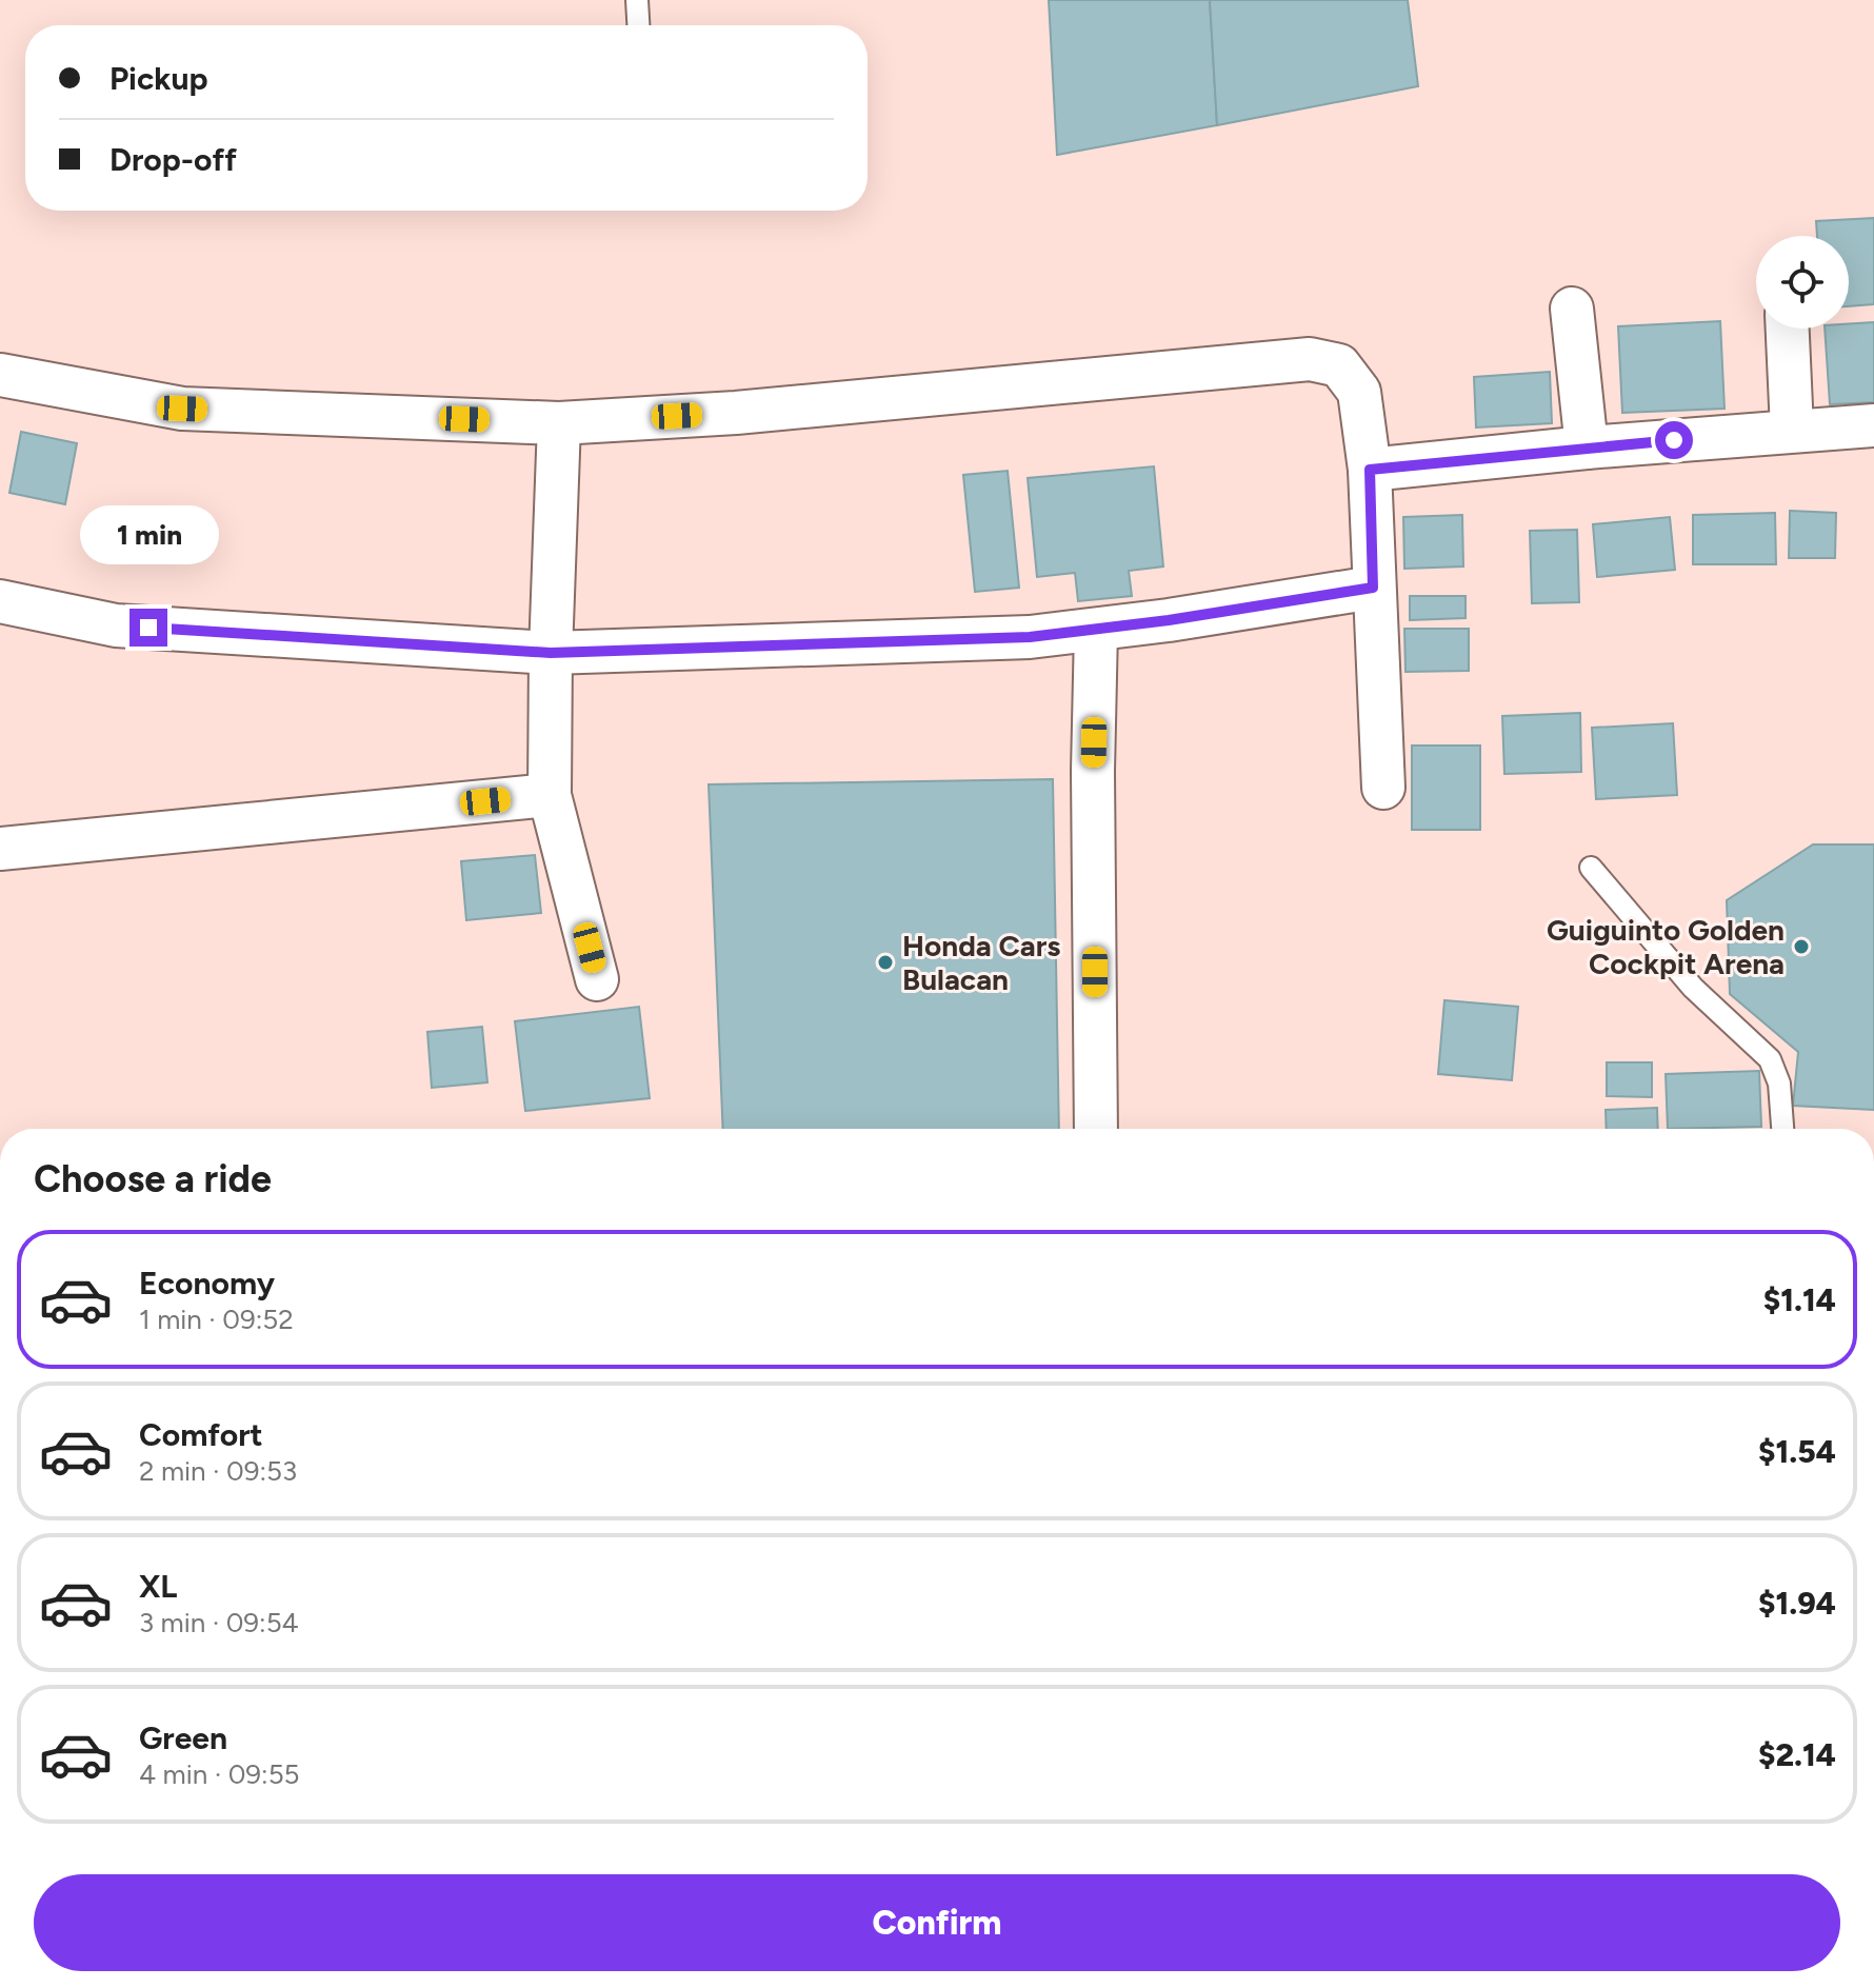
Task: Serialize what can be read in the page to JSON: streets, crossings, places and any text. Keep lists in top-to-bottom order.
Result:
{
  "places": ["Guiguinto Golden Cockpit Arena", "Honda Cars Bulacan"],
  "page": {
    "banner": ["Pickup", "Drop-off"],
    "bubble": "1 min",
    "heading": "Choose a ride",
    "list": [
      {
        "name": "Economy",
        "note": "1 min · 09:52",
        "value": "$1.14"
      },
      {
        "name": "Comfort",
        "note": "2 min · 09:53",
        "value": "$1.54"
      },
      {
        "name": "XL",
        "note": "3 min · 09:54",
        "value": "$1.94"
      },
      {
        "name": "Green",
        "note": "4 min · 09:55",
        "value": "$2.14"
      }
    ],
    "buttons": "Confirm"
  }
}
